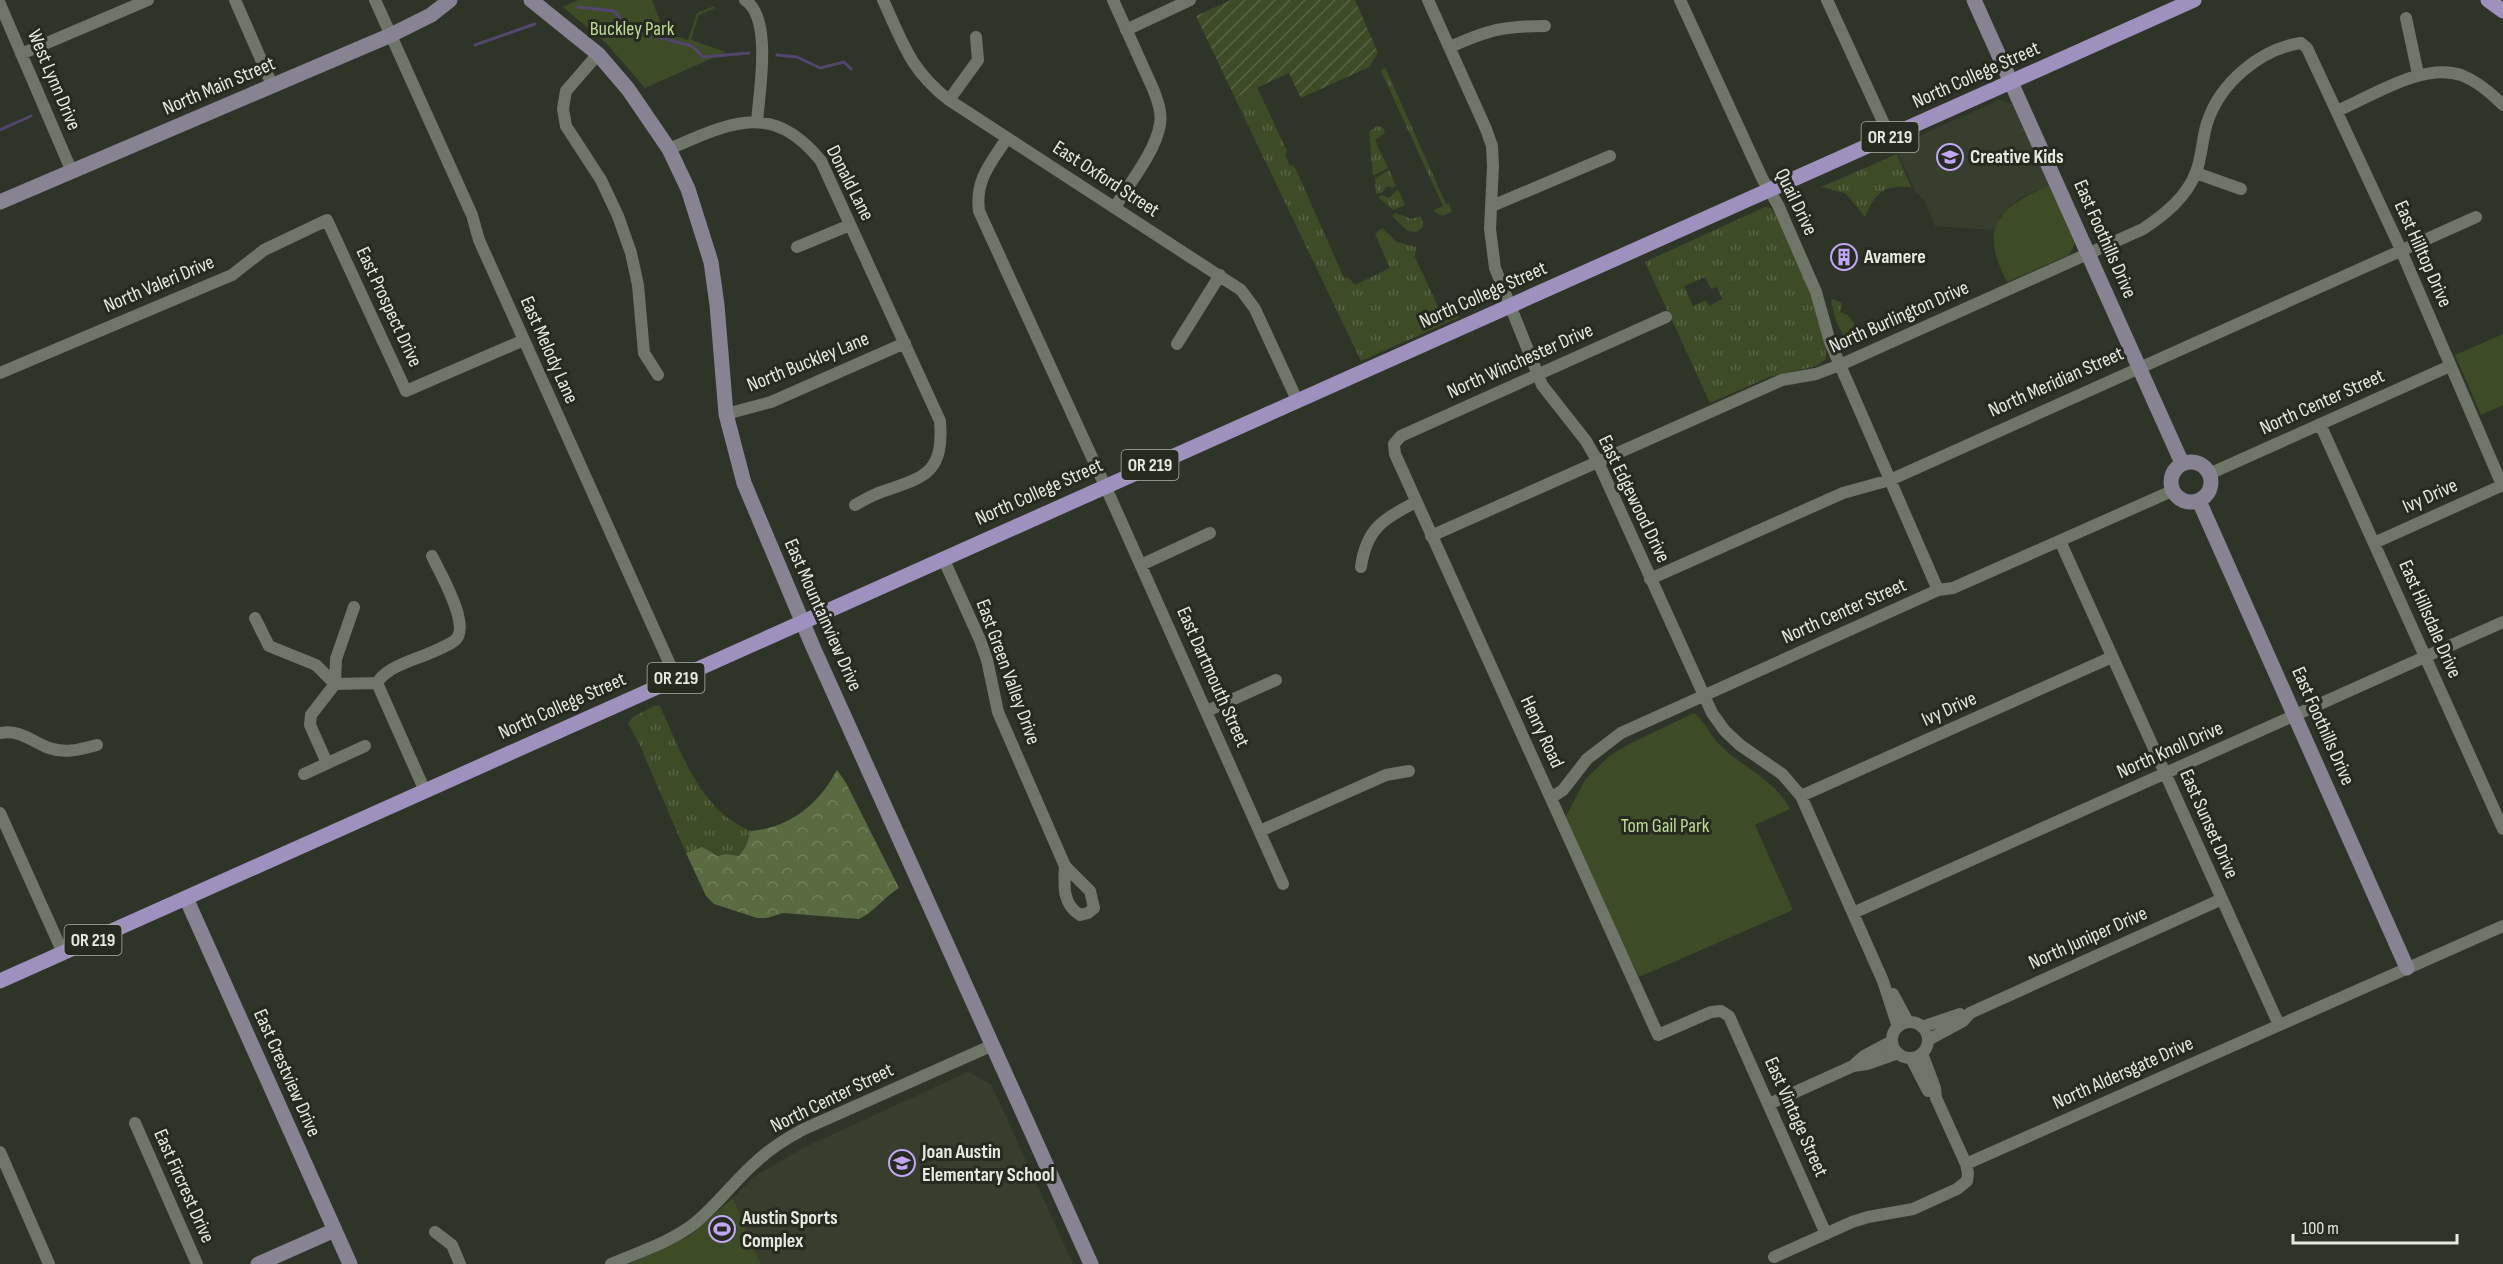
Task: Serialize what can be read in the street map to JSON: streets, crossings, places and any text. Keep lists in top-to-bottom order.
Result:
{
  "streets": {
    "main road": ["North College Street", "OR 219"],
    "street": [
      "West Lynn Drive",
      "North Main Street",
      "East Oxford Street",
      "Donald Lane",
      "Quail Drive",
      "East Foothills Drive",
      "East Hilltop Drive",
      "North Valeri Drive",
      "East Prospect Drive",
      "North Burlington Drive",
      "East Melody Lane",
      "North Winchester Drive",
      "North Buckley Lane",
      "North Meridian Street",
      "North Center Street",
      "Ivy Drive",
      "East Edgewood Drive",
      "East Mountainview Drive",
      "East Hillsdale Drive",
      "East Green Valley Drive",
      "East Dartmouth Street",
      "Henry Road",
      "North Knoll Drive",
      "East Sunset Drive",
      "North Juniper Drive",
      "East Crestview Drive",
      "North Aldersgate Drive",
      "East Vintage Street",
      "East Fircrest Drive"
    ]
  },
  "crossings": [
    ["North College Street", "East Oxford Street"],
    ["North College Street", "Quail Drive"],
    ["North College Street", "East Foothills Drive"],
    ["North College Street", "East Melody Lane"],
    ["North College Street", "East Edgewood Drive"],
    ["North College Street", "East Mountainview Drive"],
    ["North College Street", "East Green Valley Drive"],
    ["North College Street", "East Dartmouth Street"],
    ["North College Street", "East Crestview Drive"],
    ["West Lynn Drive", "North Main Street"],
    ["North Main Street", "East Melody Lane"],
    ["East Oxford Street", "East Dartmouth Street"],
    ["Donald Lane", "North Buckley Lane"],
    ["Donald Lane", "East Mountainview Drive"],
    ["Quail Drive", "North Burlington Drive"],
    ["Quail Drive", "North Meridian Street"],
    ["Quail Drive", "North Center Street"],
    ["East Foothills Drive", "North Burlington Drive"],
    ["East Foothills Drive", "North Meridian Street"],
    ["East Foothills Drive", "North Center Street"],
    ["East Foothills Drive", "North Knoll Drive"],
    ["East Foothills Drive", "North Aldersgate Drive"],
    ["East Hilltop Drive", "North Burlington Drive"],
    ["East Hilltop Drive", "North Meridian Street"],
    ["East Hilltop Drive", "North Center Street"],
    ["East Hilltop Drive", "Ivy Drive"],
    ["North Valeri Drive", "East Prospect Drive"],
    ["East Prospect Drive", "East Melody Lane"],
    ["North Burlington Drive", "East Edgewood Drive"],
    ["North Burlington Drive", "Henry Road"],
    ["North Winchester Drive", "East Edgewood Drive"],
    ["North Winchester Drive", "Henry Road"],
    ["North Buckley Lane", "East Mountainview Drive"],
    ["North Meridian Street", "East Edgewood Drive"],
    ["North Center Street", "East Edgewood Drive"],
    ["North Center Street", "East Mountainview Drive"],
    ["North Center Street", "East Hillsdale Drive"],
    ["North Center Street", "Henry Road"],
    ["North Center Street", "East Sunset Drive"],
    ["Ivy Drive", "East Edgewood Drive"],
    ["Ivy Drive", "East Hillsdale Drive"],
    ["Ivy Drive", "East Sunset Drive"],
    ["East Edgewood Drive", "North Knoll Drive"],
    ["East Hillsdale Drive", "North Knoll Drive"],
    ["Henry Road", "East Vintage Street"],
    ["North Knoll Drive", "East Sunset Drive"],
    ["East Sunset Drive", "North Juniper Drive"],
    ["East Sunset Drive", "North Aldersgate Drive"]
  ],
  "parks": ["Buckley Park", "Tom Gail Park"],
  "places": {
    "school or university": ["Creative Kids", "Joan Austin Elementary School"],
    "building": ["Avamere"],
    "sports": ["Austin Sports Complex"]
  },
  "scale_bar": "100 m"
}
